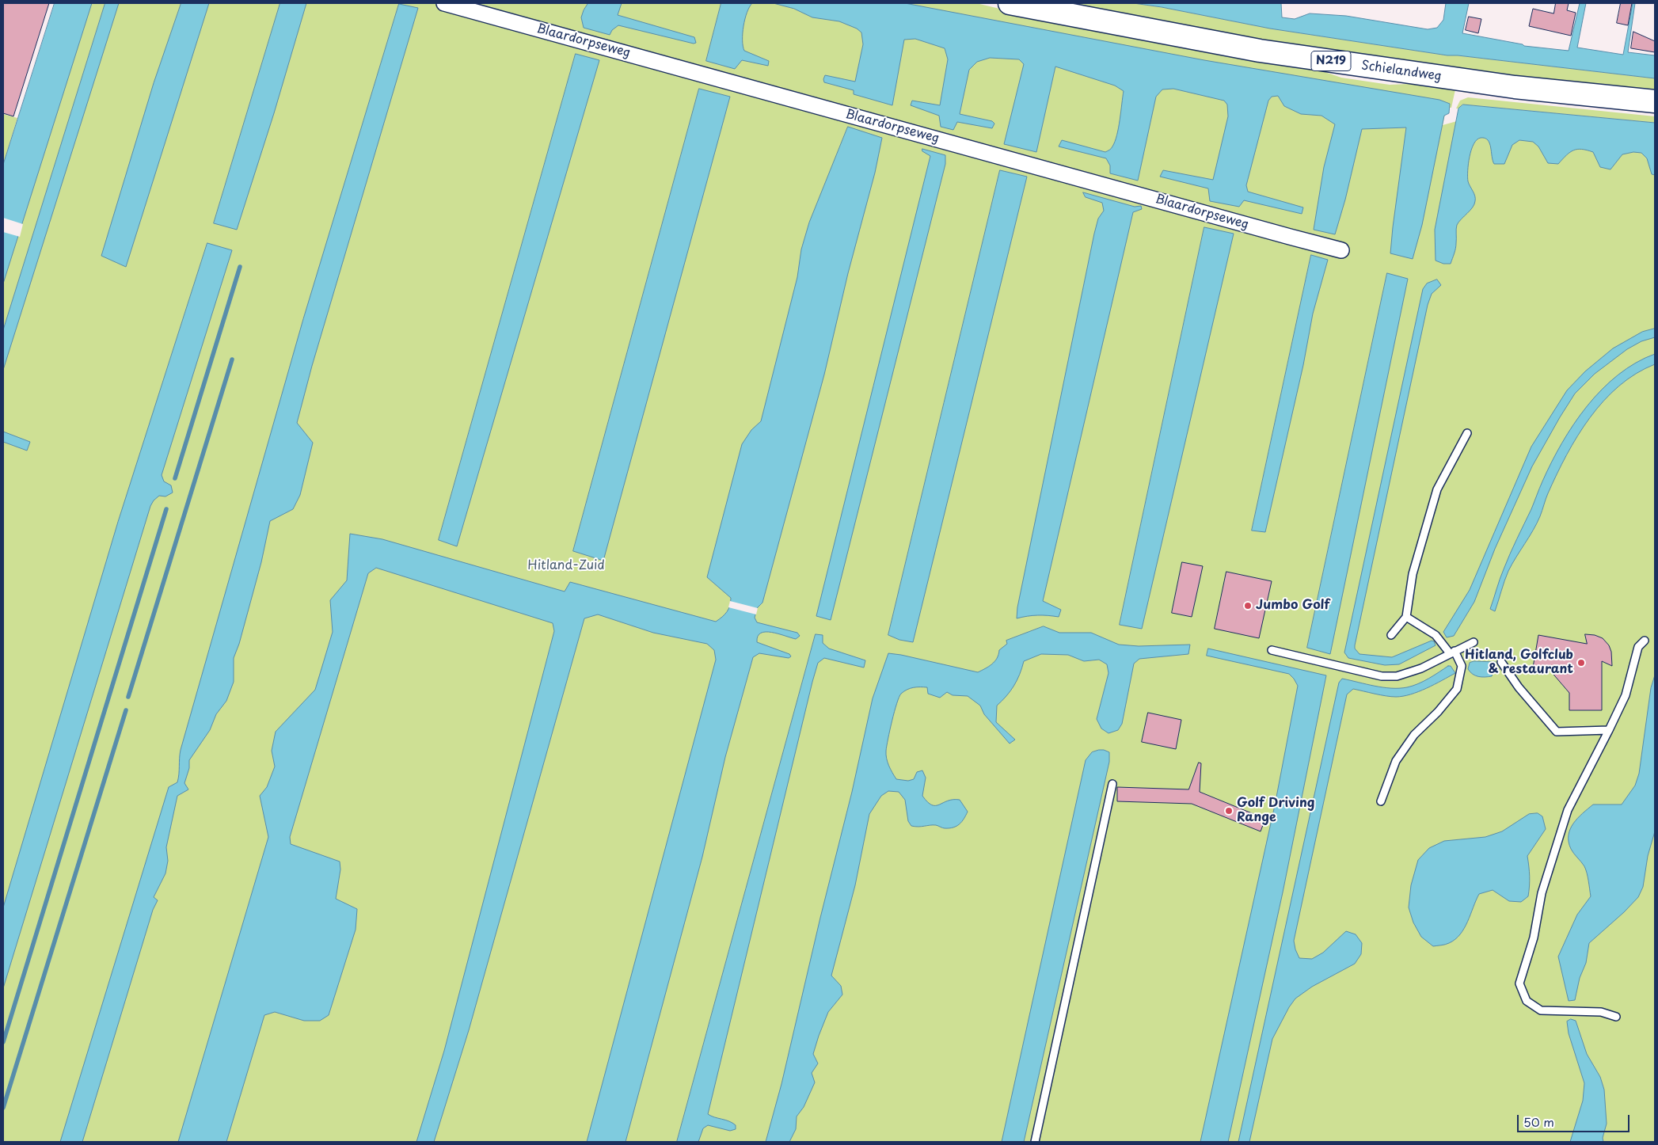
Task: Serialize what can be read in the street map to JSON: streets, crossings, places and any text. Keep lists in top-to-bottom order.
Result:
{
  "streets": {
    "main road": ["N219", "Schielandweg"],
    "street": ["Blaardorpseweg"]
  },
  "parks": ["Hitland-Zuid"],
  "places": ["Jumbo Golf", "Hitland, Golfclub & restaurant", "Golf Driving Range"],
  "scale_bar": "50 m"
}
